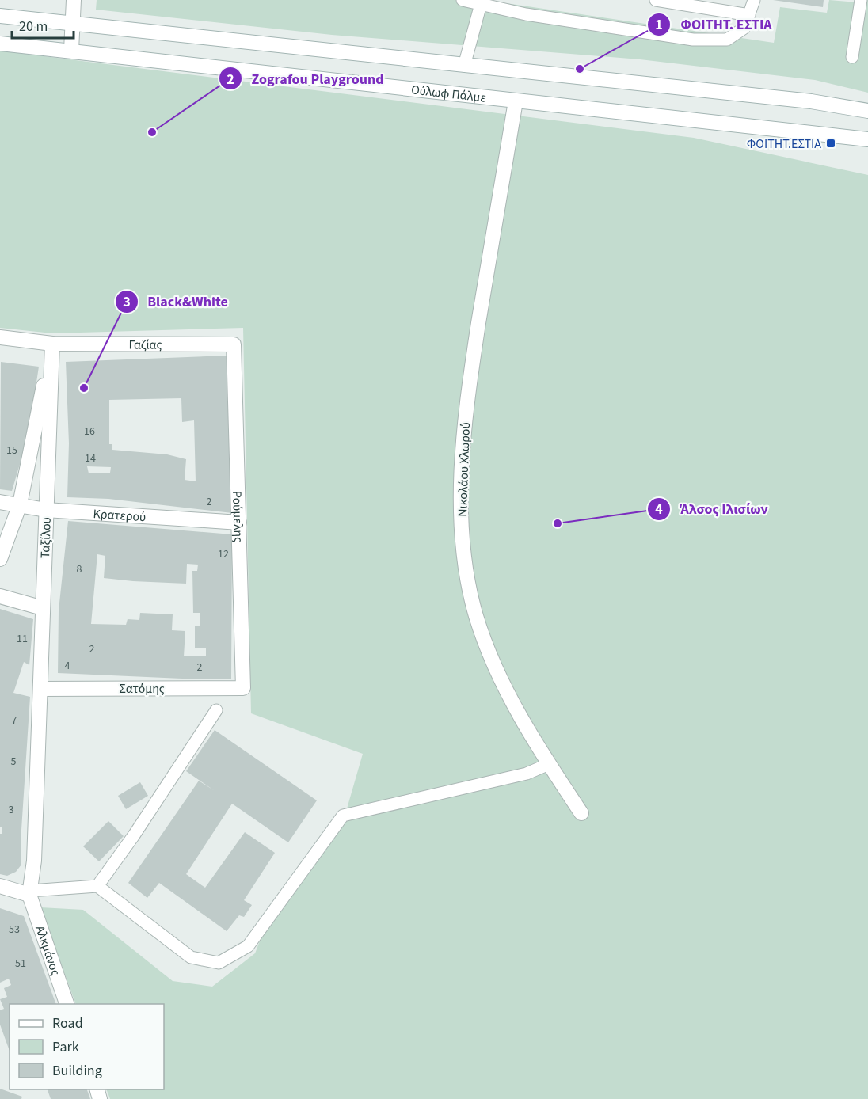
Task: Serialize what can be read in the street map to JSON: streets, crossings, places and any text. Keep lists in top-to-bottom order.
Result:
{
  "streets": {
    "street": [
      "Ούλωφ Πάλμε",
      "Γαζίας",
      "Νικολάου Χλωρού",
      "Κρατερού",
      "Ρούμελης",
      "Ταξίλου",
      "Σατόμης",
      "Αλκμάνος"
    ]
  },
  "crossings": [
    ["Ούλωφ Πάλμε", "Νικολάου Χλωρού"],
    ["Γαζίας", "Ρούμελης"],
    ["Γαζίας", "Ταξίλου"],
    ["Κρατερού", "Ρούμελης"],
    ["Κρατερού", "Ταξίλου"],
    ["Ρούμελης", "Σατόμης"],
    ["Ταξίλου", "Σατόμης"],
    ["Ταξίλου", "Αλκμάνος"]
  ],
  "places": {
    "other": [
      "ΦΟΙΤΗΤ. ΕΣΤΙΑ",
      "Zografou Playground",
      "Black&White",
      "Άλσος Ιλισίων"
    ],
    "transit": ["ΦΟΙΤΗΤ.ΕΣΤΙΑ"]
  },
  "house_numbers": [
    "16",
    "15",
    "14",
    "2",
    "12",
    "8",
    "11",
    "2",
    "4",
    "2",
    "7",
    "5",
    "3",
    "53",
    "51"
  ],
  "legend": ["Road", "Park", "Building"],
  "scale_bar": "20 m"
}
